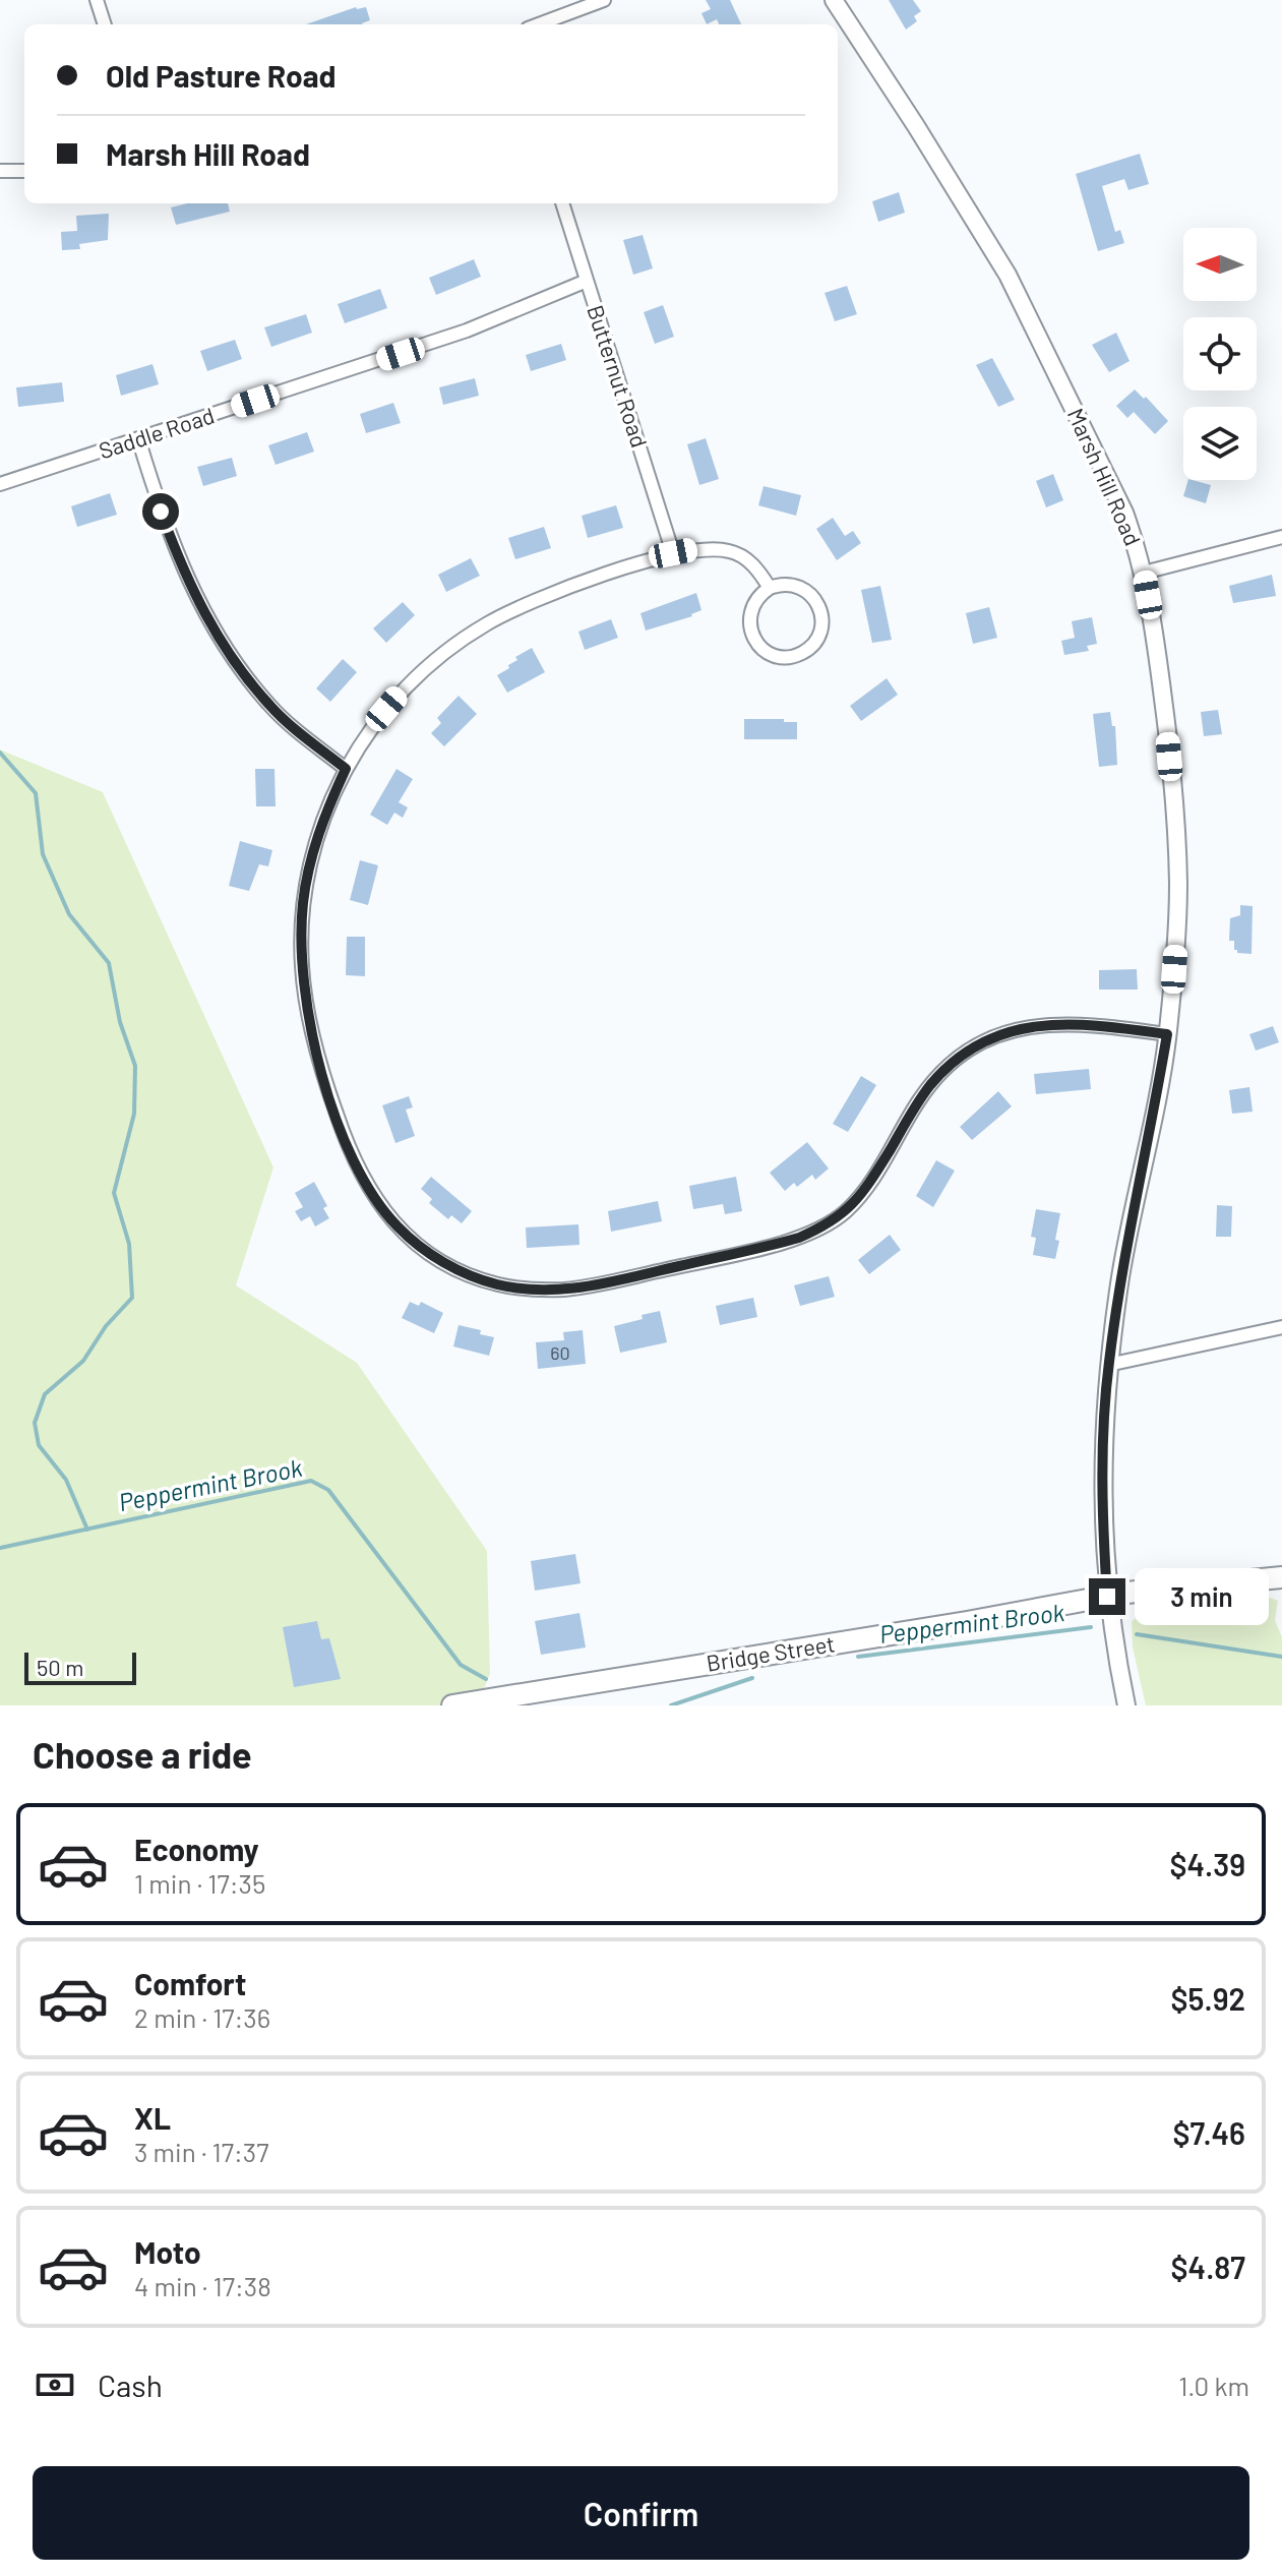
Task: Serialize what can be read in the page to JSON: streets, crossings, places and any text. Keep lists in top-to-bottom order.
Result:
{
  "streets": {
    "main road": ["Bridge Street"],
    "street": ["Butternut Road", "Saddle Road", "Marsh Hill Road"]
  },
  "crossings": [
    ["Butternut Road", "Saddle Road"],
    ["Marsh Hill Road", "Bridge Street"]
  ],
  "water": ["Peppermint Brook"],
  "house_numbers": ["60"],
  "scale_bar": "50 m",
  "north": "left",
  "page": {
    "banner": ["Old Pasture Road", "Marsh Hill Road"],
    "bubble": "3 min",
    "scale": "50 m",
    "heading": "Choose a ride",
    "list": [
      {
        "name": "Economy",
        "note": "1 min · 17:35",
        "value": "$4.39"
      },
      {
        "name": "Comfort",
        "note": "2 min · 17:36",
        "value": "$5.92"
      },
      {
        "name": "XL",
        "note": "3 min · 17:37",
        "value": "$7.46"
      },
      {
        "name": "Moto",
        "note": "4 min · 17:38",
        "value": "$4.87"
      }
    ],
    "pay": ["Cash", "1.0 km"],
    "buttons": "Confirm"
  }
}
